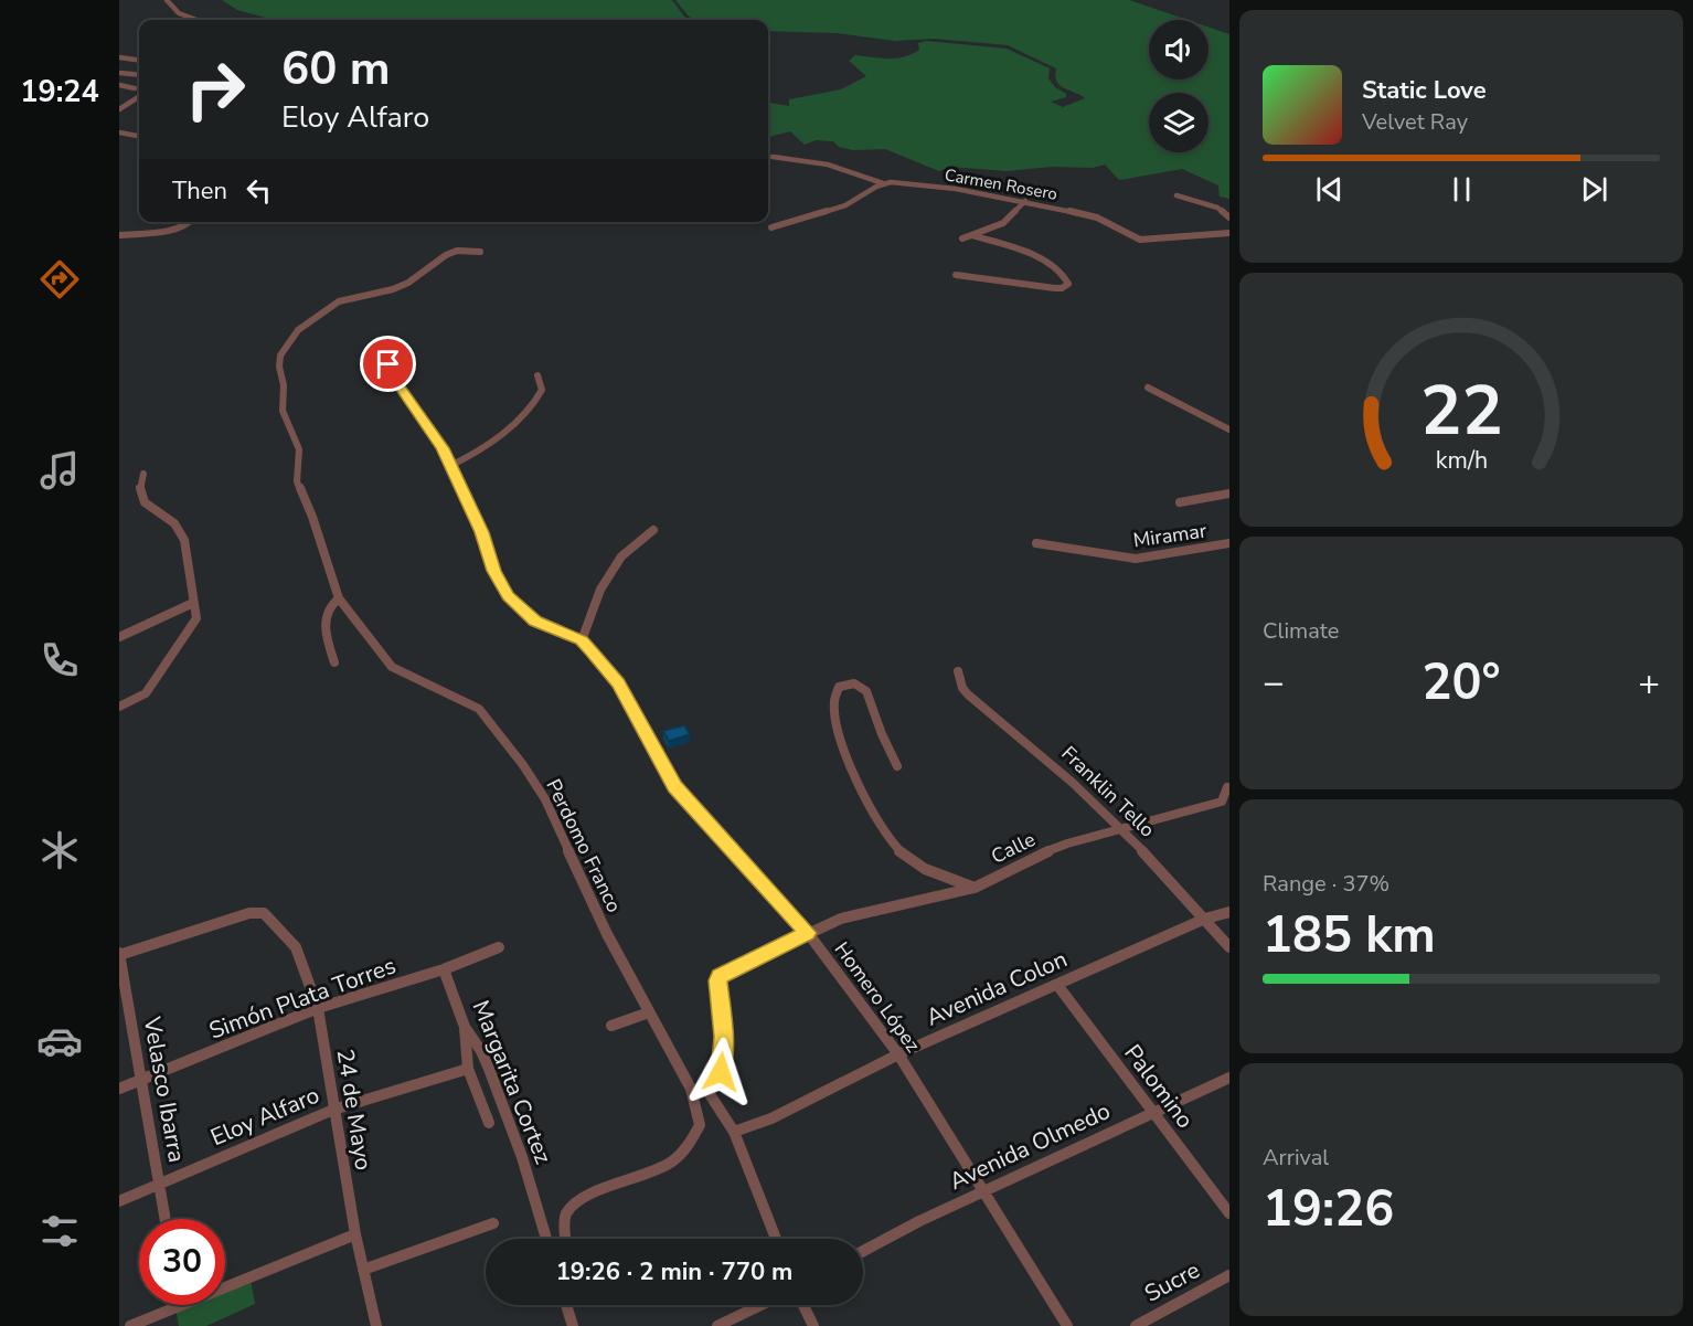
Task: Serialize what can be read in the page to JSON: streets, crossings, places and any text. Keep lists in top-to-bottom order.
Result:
{
  "streets": {
    "street": [
      "Carmen Rosero",
      "Miramar",
      "Franklin Tello",
      "Perdomo Franco",
      "Calle",
      "Avenida Colon",
      "Homero López",
      "Simón Plata Torres",
      "Margarita Cortez",
      "Palomino",
      "Velasco Ibarra",
      "24 de Mayo",
      "Eloy Alfaro",
      "Avenida Olmedo",
      "Sucre"
    ]
  },
  "crossings": [
    ["Franklin Tello", "Calle"],
    ["Franklin Tello", "Avenida Colon"],
    ["Calle", "Homero López"],
    ["Avenida Colon", "Homero López"],
    ["Avenida Colon", "Palomino"],
    ["Homero López", "Avenida Olmedo"],
    ["Simón Plata Torres", "Margarita Cortez"],
    ["Simón Plata Torres", "Velasco Ibarra"],
    ["Simón Plata Torres", "24 de Mayo"],
    ["Palomino", "Avenida Olmedo"],
    ["Velasco Ibarra", "24 de Mayo"],
    ["Velasco Ibarra", "Eloy Alfaro"],
    ["24 de Mayo", "Eloy Alfaro"]
  ],
  "page": {
    "tabs": "19:24",
    "turn": ["60 m", "Eloy Alfaro"],
    "song": ["Static Love", "Velvet Ray"],
    "then": "Then",
    "tile": [
      "Climate",
      ["Range · 37%", "185 km"],
      ["Arrival", "19:26"]
    ],
    "heat": ["−", "20°", "+"],
    "limit": "30",
    "trip": "19:26 · 2 min · 770 m",
    "gauge": ["22", "km/h"]
  }
}
